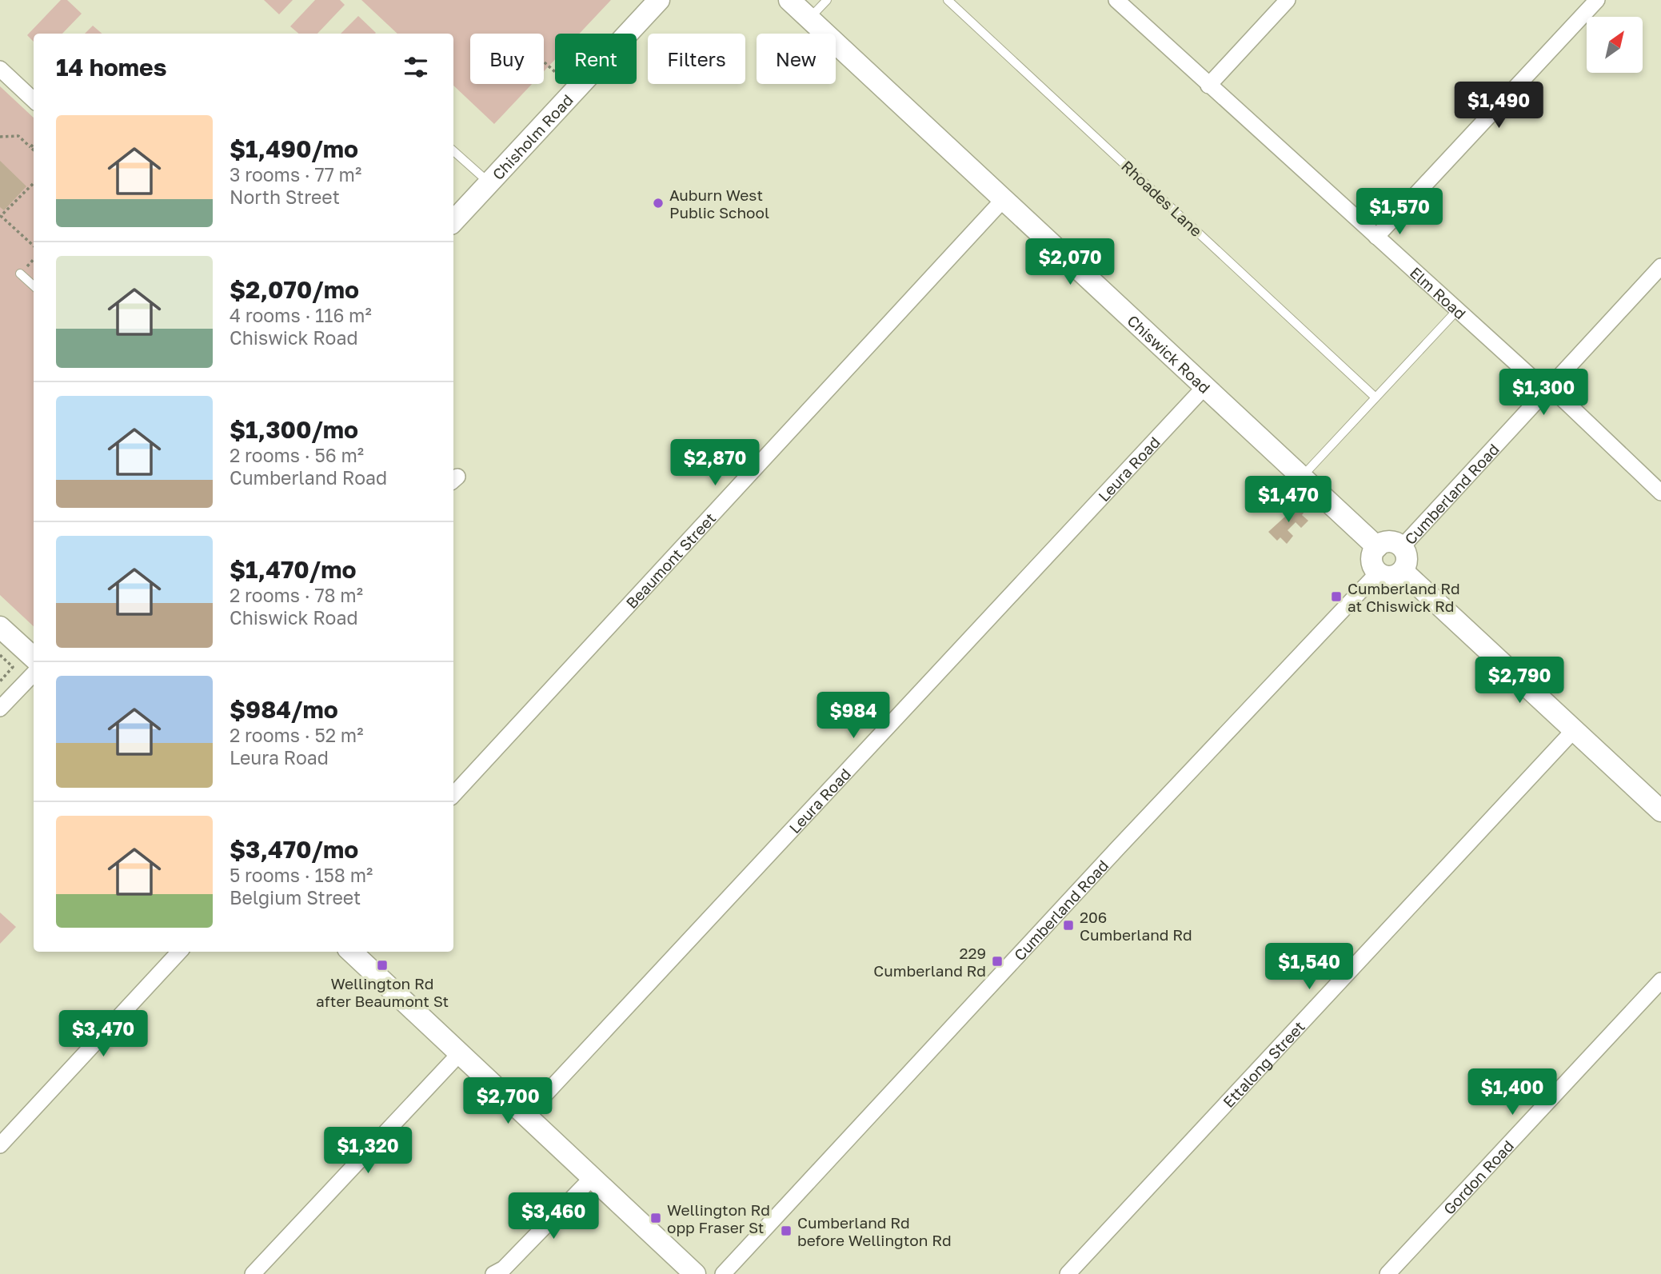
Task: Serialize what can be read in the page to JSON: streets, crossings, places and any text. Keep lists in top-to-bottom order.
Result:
{
  "streets": {
    "street": [
      "Chisholm Road",
      "Elm Road",
      "Chiswick Road",
      "Leura Road",
      "Cumberland Road",
      "Beaumont Street",
      "Ettalong Street",
      "Gordon Road"
    ],
    "lane": ["Rhoades Lane"]
  },
  "crossings": [
    ["Elm Road", "Cumberland Road"],
    ["Chiswick Road", "Leura Road"],
    ["Chiswick Road", "Cumberland Road"],
    ["Chiswick Road", "Beaumont Street"]
  ],
  "places": {
    "other": ["Auburn West Public School"],
    "transit": [
      "Cumberland Rd at Chiswick Rd",
      "206 Cumberland Rd",
      "229 Cumberland Rd",
      "Wellington Rd after Beaumont St",
      "Wellington Rd opp Fraser St",
      "Cumberland Rd before Wellington Rd"
    ]
  },
  "north": "top right",
  "page": {
    "chip": [
      "Buy",
      "Rent",
      "Filters",
      "New"
    ],
    "heading": "14 homes",
    "price": [
      "$1,490",
      "$1,570",
      "$2,070",
      "$1,300",
      "$2,870",
      "$1,470",
      "$2,790",
      "$984",
      "$1,540",
      "$3,470",
      "$1,400",
      "$2,700",
      "$1,320",
      "$3,460"
    ],
    "list": [
      {
        "name": "$1,490/mo",
        "note": "3 rooms · 77 m² · North Street"
      },
      {
        "name": "$2,070/mo",
        "note": "4 rooms · 116 m² · Chiswick Road"
      },
      {
        "name": "$1,300/mo",
        "note": "2 rooms · 56 m² · Cumberland Road"
      },
      {
        "name": "$1,470/mo",
        "note": "2 rooms · 78 m² · Chiswick Road"
      },
      {
        "name": "$984/mo",
        "note": "2 rooms · 52 m² · Leura Road"
      },
      {
        "name": "$3,470/mo",
        "note": "5 rooms · 158 m² · Belgium Street"
      }
    ]
  }
}
